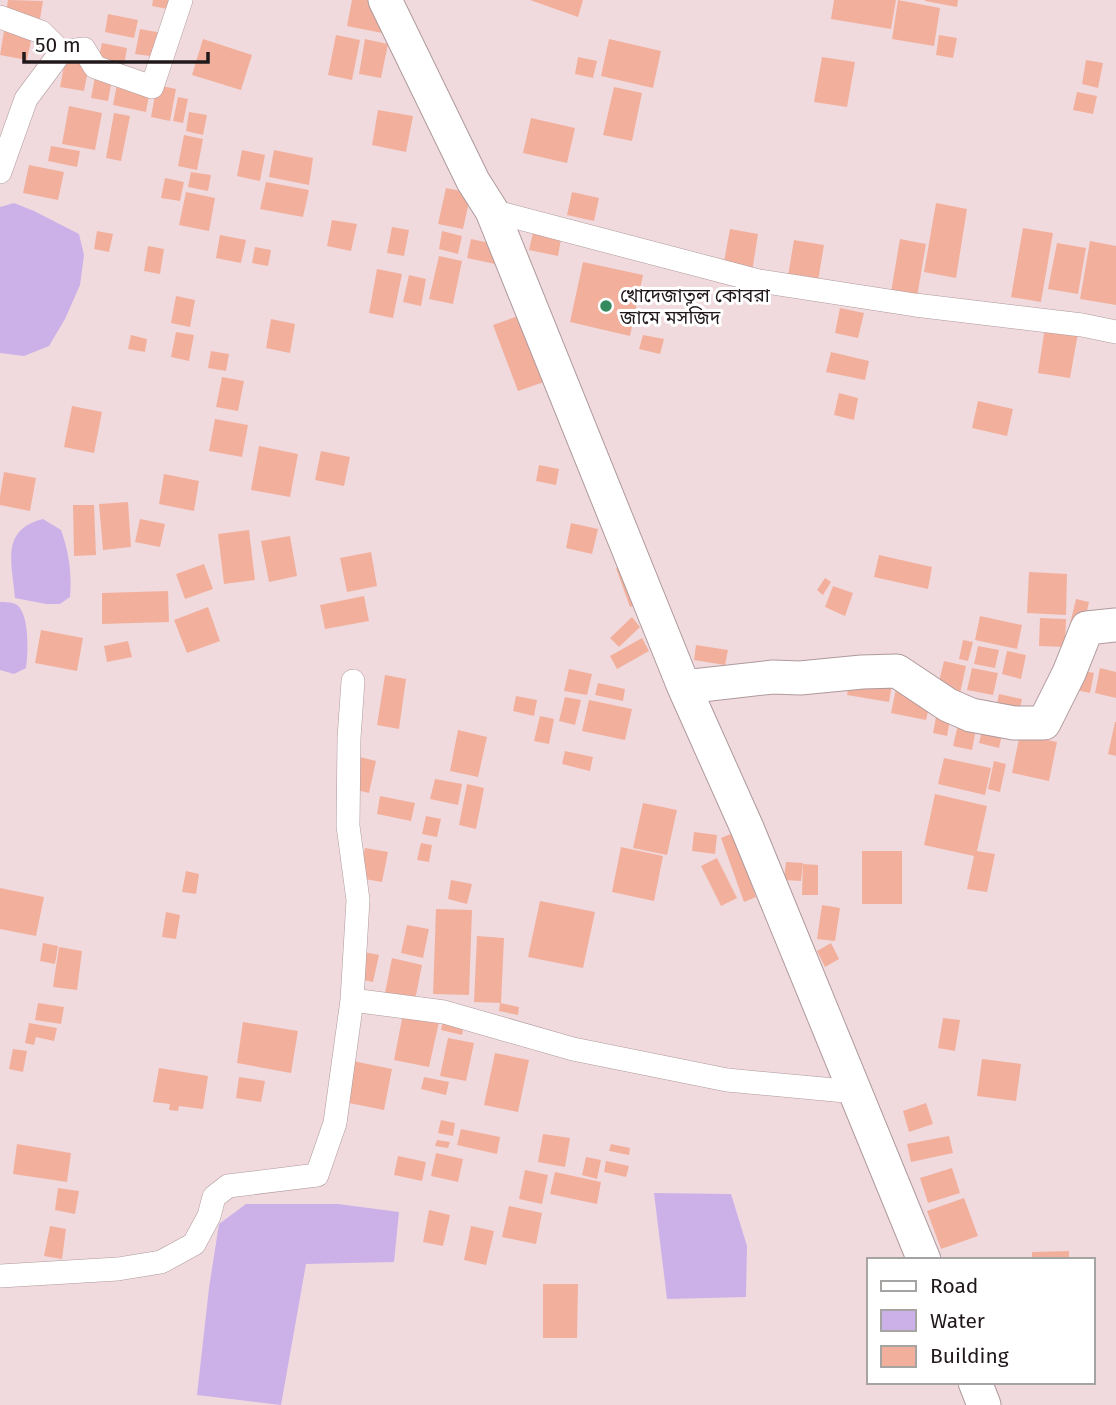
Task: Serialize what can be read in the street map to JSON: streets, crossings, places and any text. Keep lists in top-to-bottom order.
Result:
{
  "places": ["খোদেজাতুল কোবরা জামে মসজিদ"],
  "legend": ["Road", "Water", "Building"],
  "scale_bar": "50 m"
}
